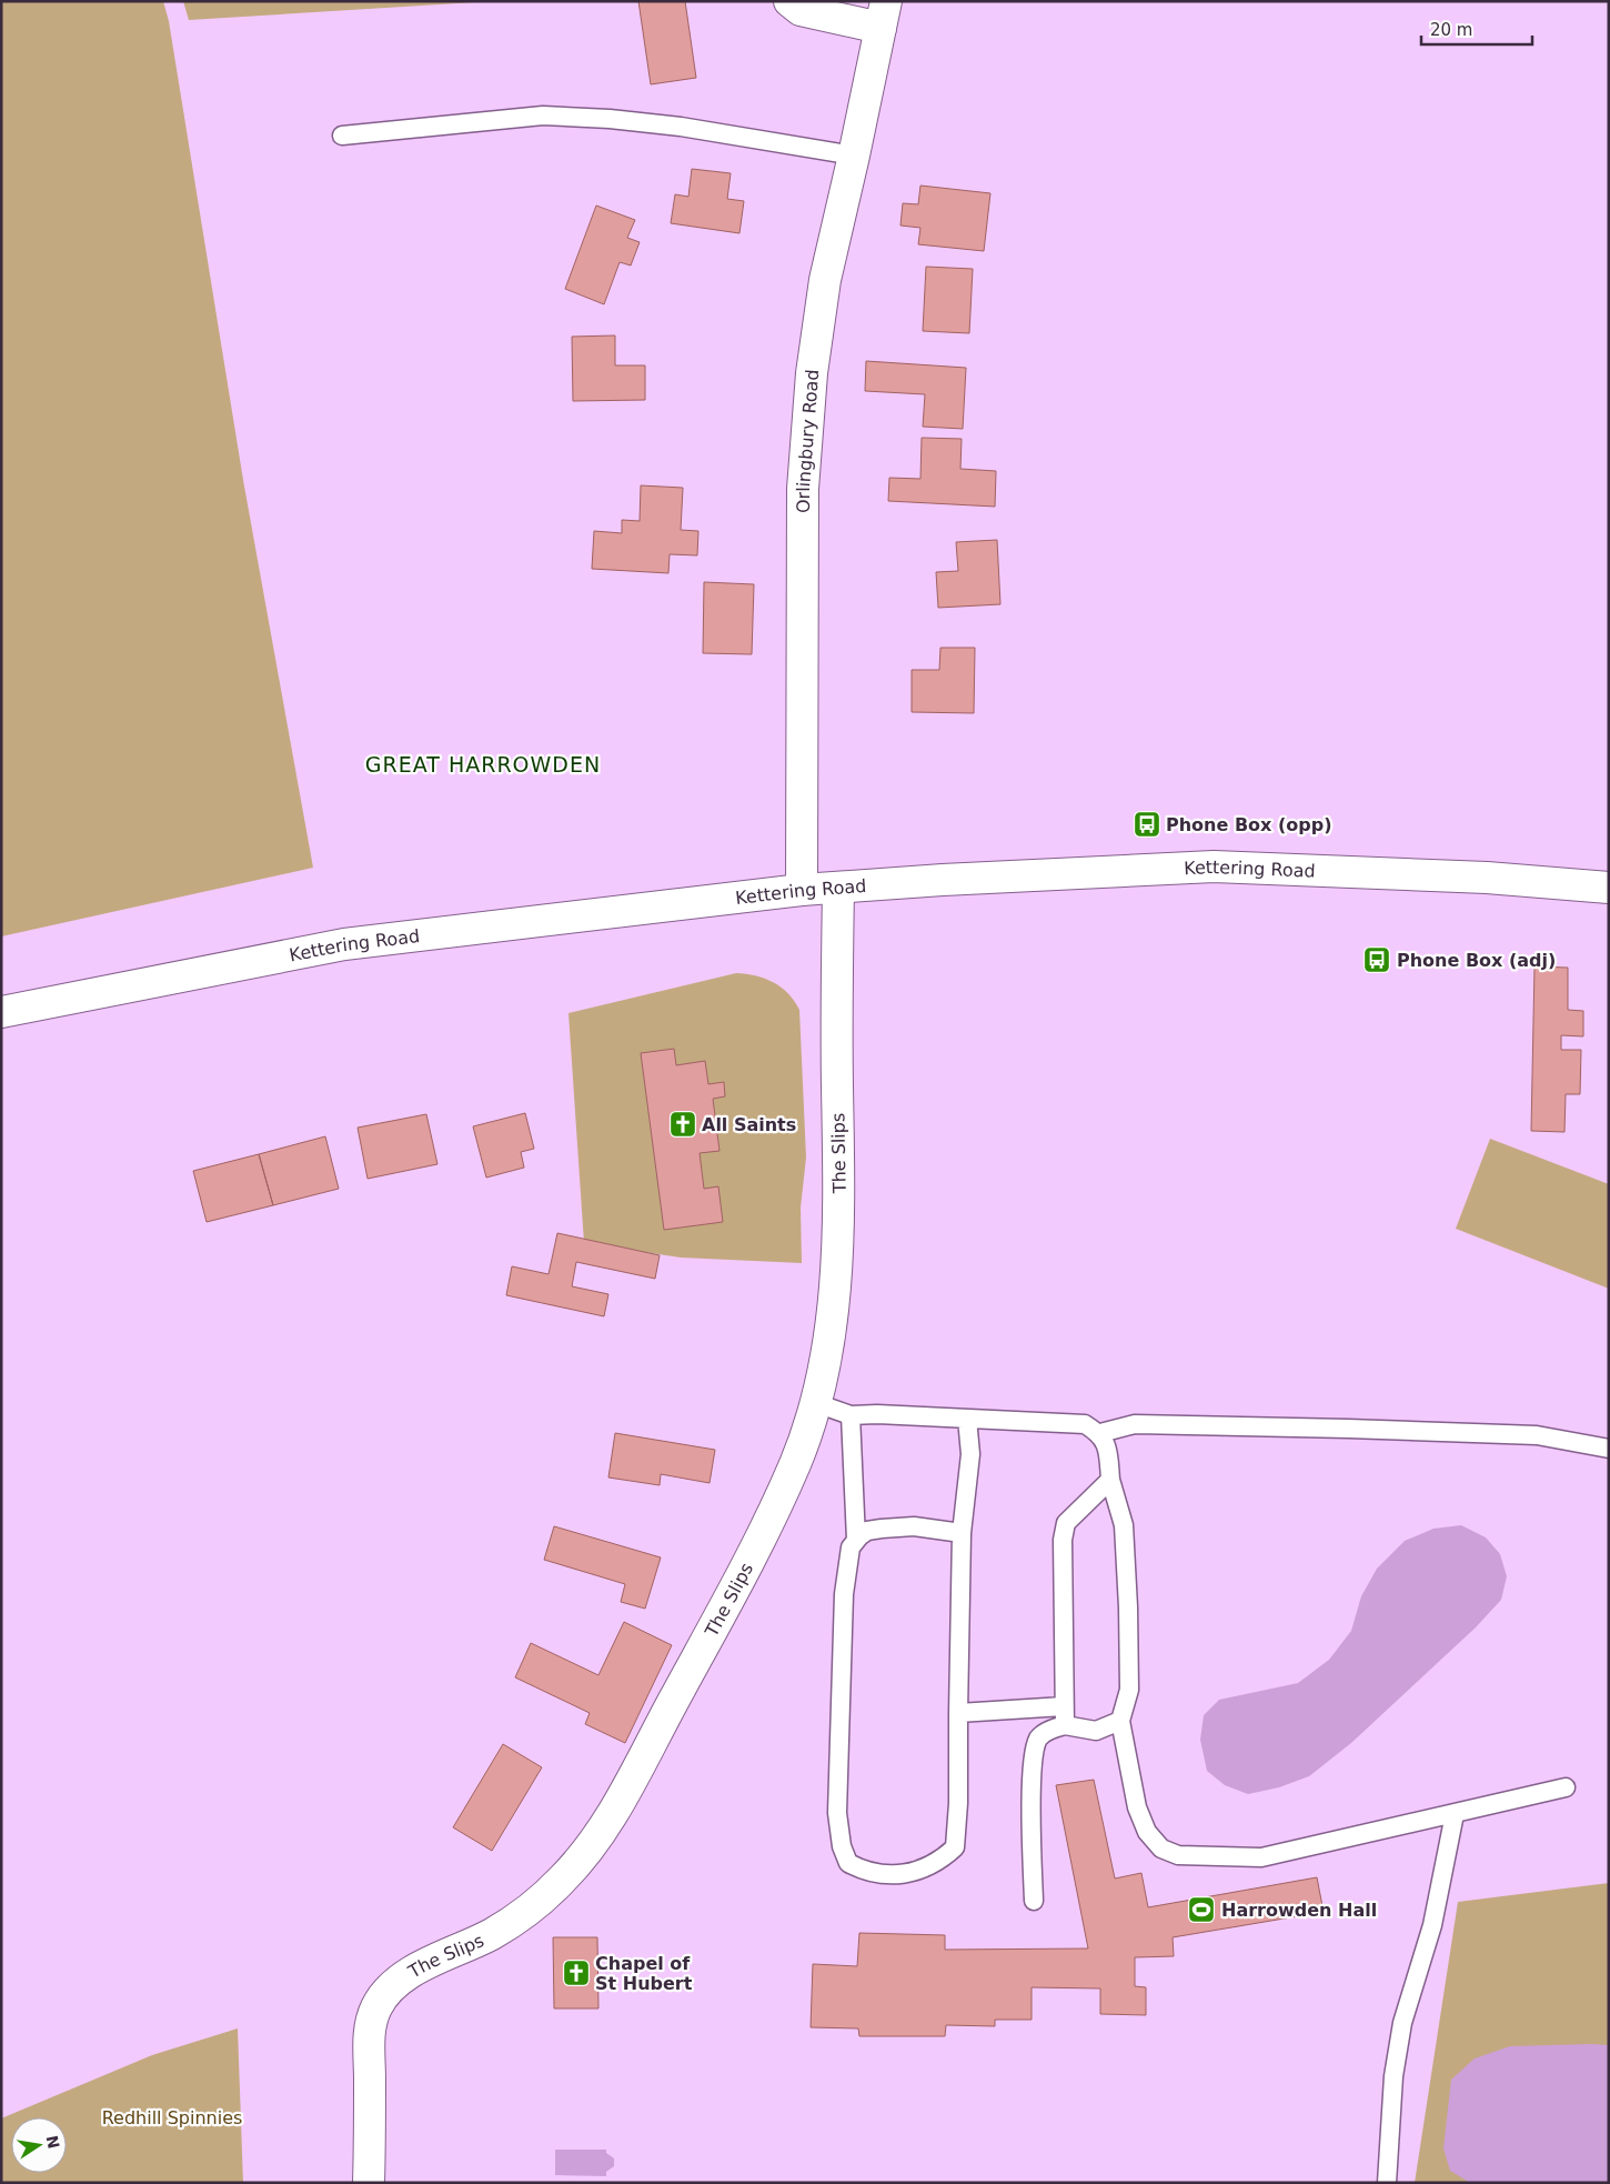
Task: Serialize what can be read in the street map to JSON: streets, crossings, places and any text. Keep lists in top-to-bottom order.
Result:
{
  "streets": {
    "main road": ["Orlingbury Road", "Kettering Road", "The Slips"]
  },
  "crossings": [
    ["Orlingbury Road", "Kettering Road"],
    ["Kettering Road", "The Slips"]
  ],
  "districts": ["GREAT HARROWDEN"],
  "parks": ["Redhill Spinnies"],
  "places": {
    "bus stop": ["Phone Box (opp)", "Phone Box (adj)"],
    "church": ["All Saints", "Chapel of St Hubert"],
    "sports": ["Harrowden Hall"]
  },
  "scale_bar": "20 m",
  "north": "right"
}
